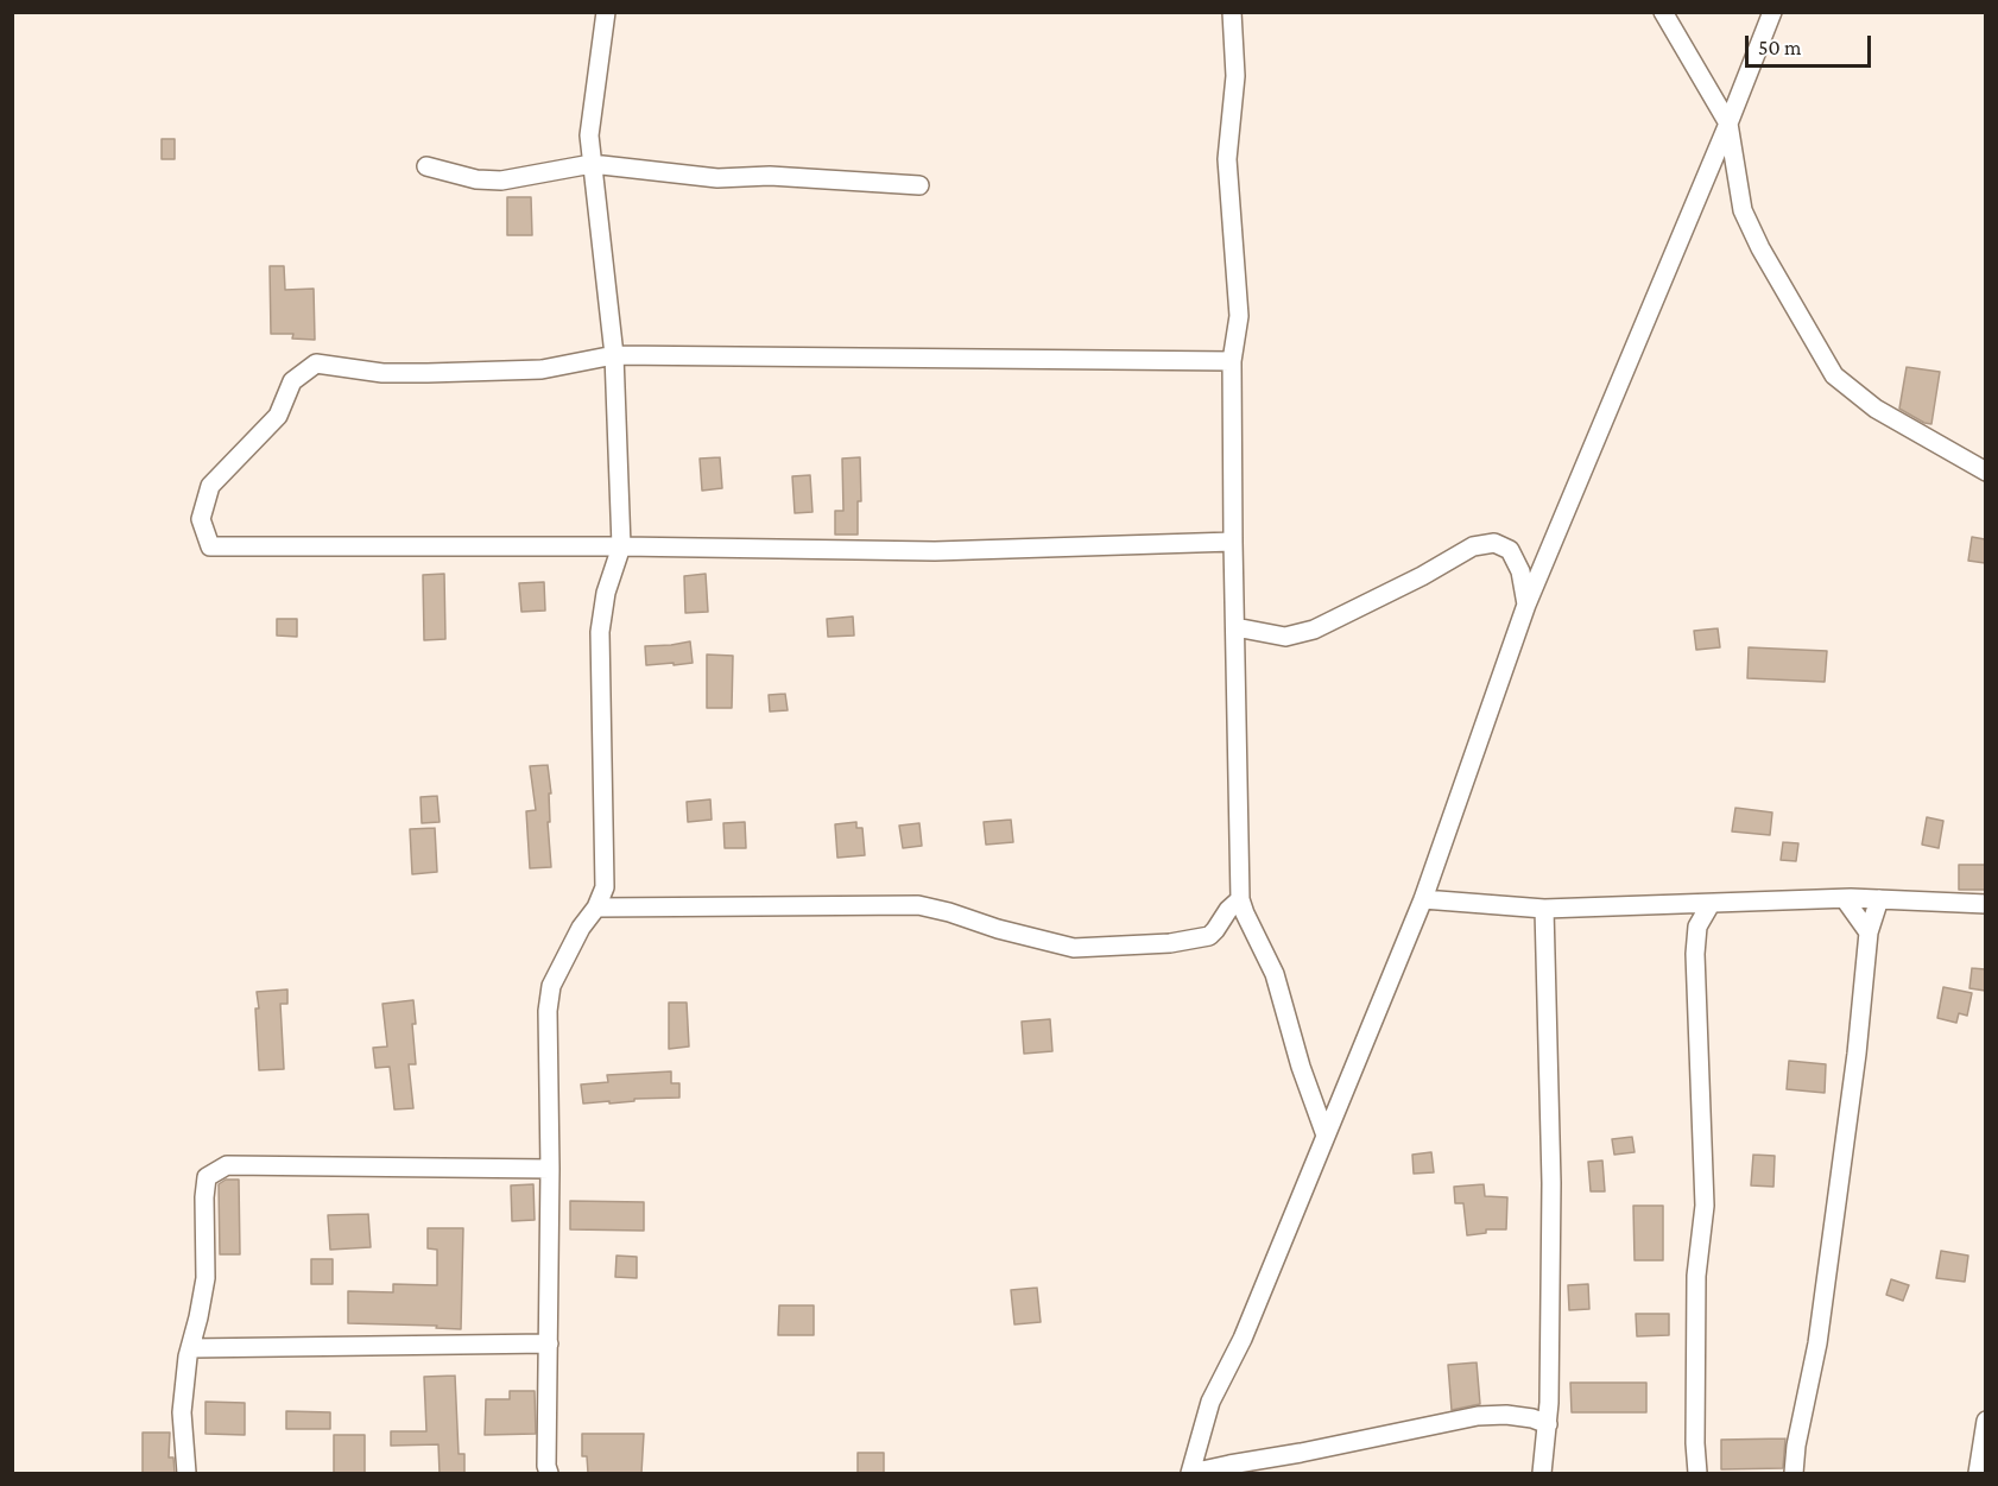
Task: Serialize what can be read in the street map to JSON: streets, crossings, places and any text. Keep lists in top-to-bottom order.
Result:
{
  "scale_bar": "50 m"
}
